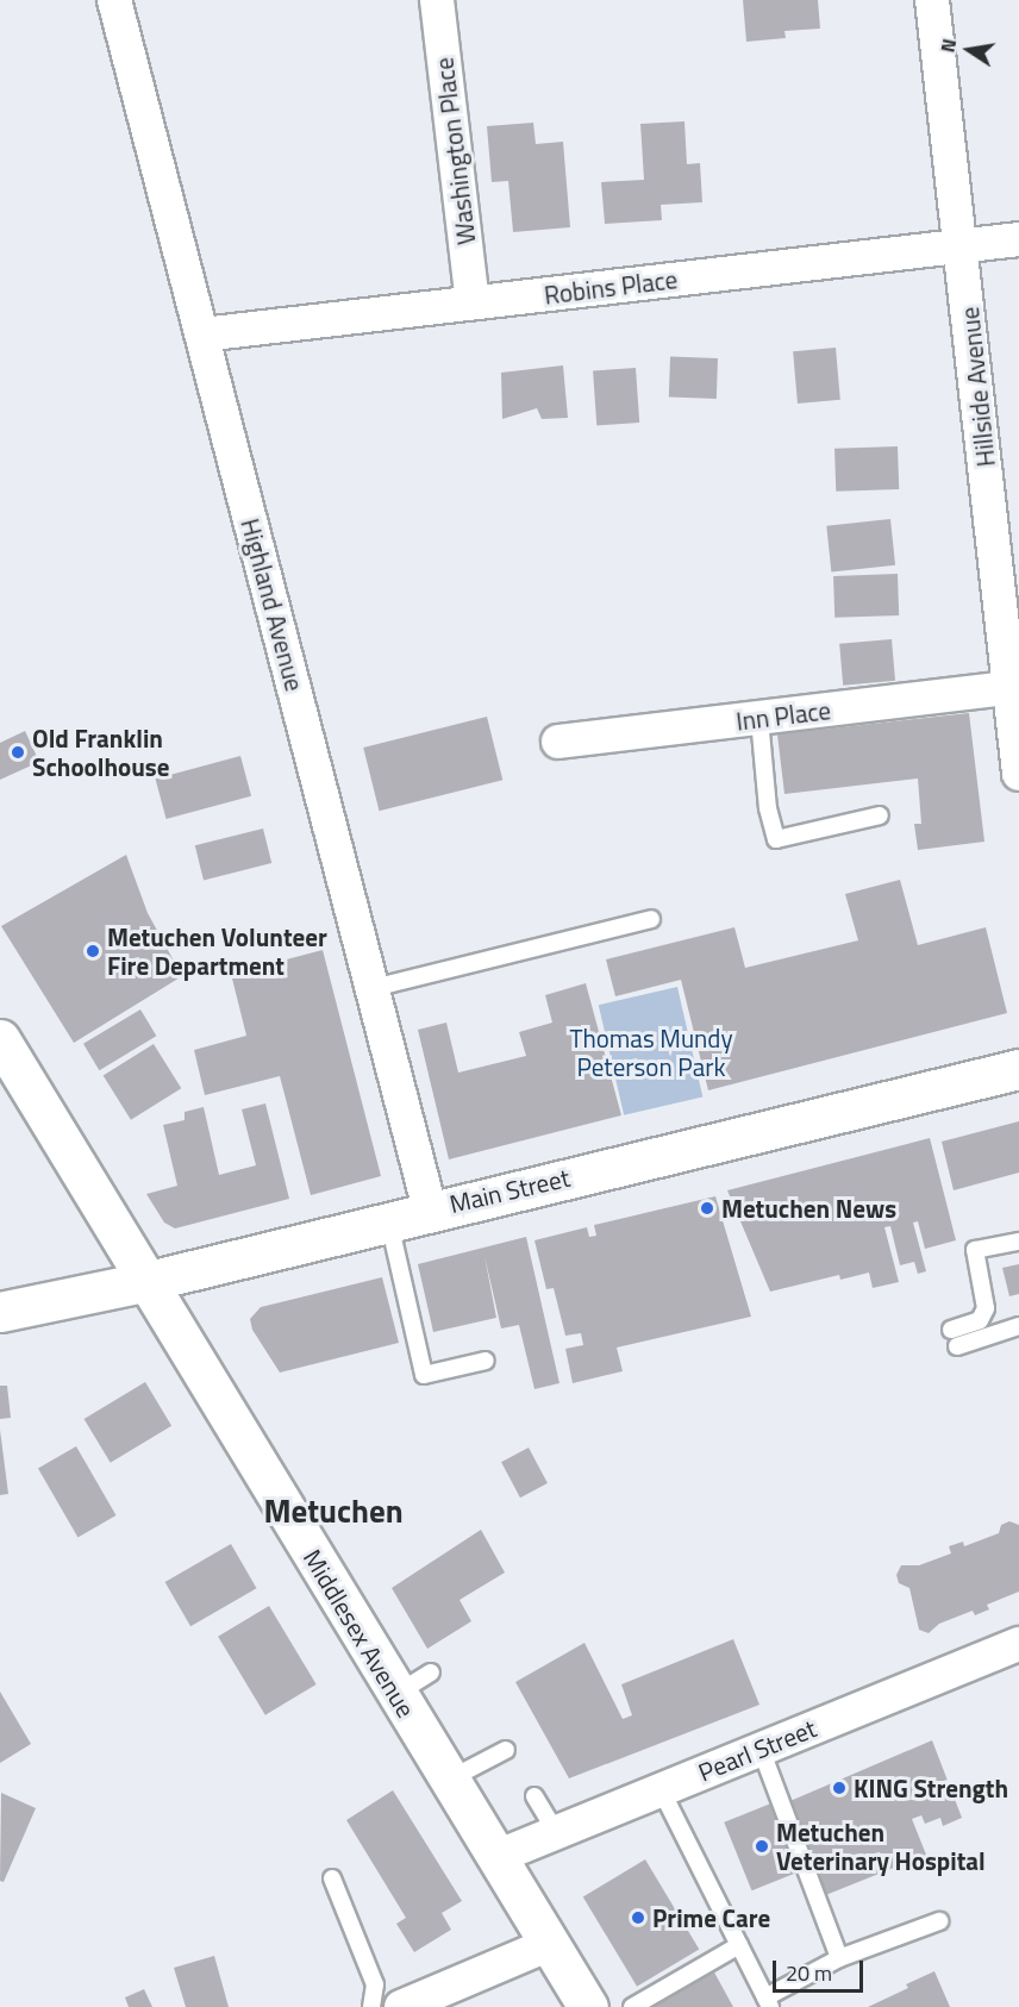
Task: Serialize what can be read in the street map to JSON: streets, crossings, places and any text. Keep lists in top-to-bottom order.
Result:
{
  "streets": {
    "main road": ["Main Street", "Middlesex Avenue"],
    "street": [
      "Washington Place",
      "Robins Place",
      "Hillside Avenue",
      "Highland Avenue",
      "Inn Place",
      "Pearl Street"
    ]
  },
  "crossings": [
    ["Washington Place", "Robins Place"],
    ["Robins Place", "Hillside Avenue"],
    ["Robins Place", "Highland Avenue"],
    ["Hillside Avenue", "Inn Place"],
    ["Highland Avenue", "Main Street"],
    ["Main Street", "Middlesex Avenue"],
    ["Middlesex Avenue", "Pearl Street"]
  ],
  "districts": ["Metuchen"],
  "parks": ["Thomas Mundy Peterson Park"],
  "places": [
    "Old Franklin Schoolhouse",
    "Metuchen Volunteer Fire Department",
    "Metuchen News",
    "KING Strength",
    "Metuchen Veterinary Hospital",
    "Prime Care"
  ],
  "scale_bar": "20 m",
  "north": "left"
}
